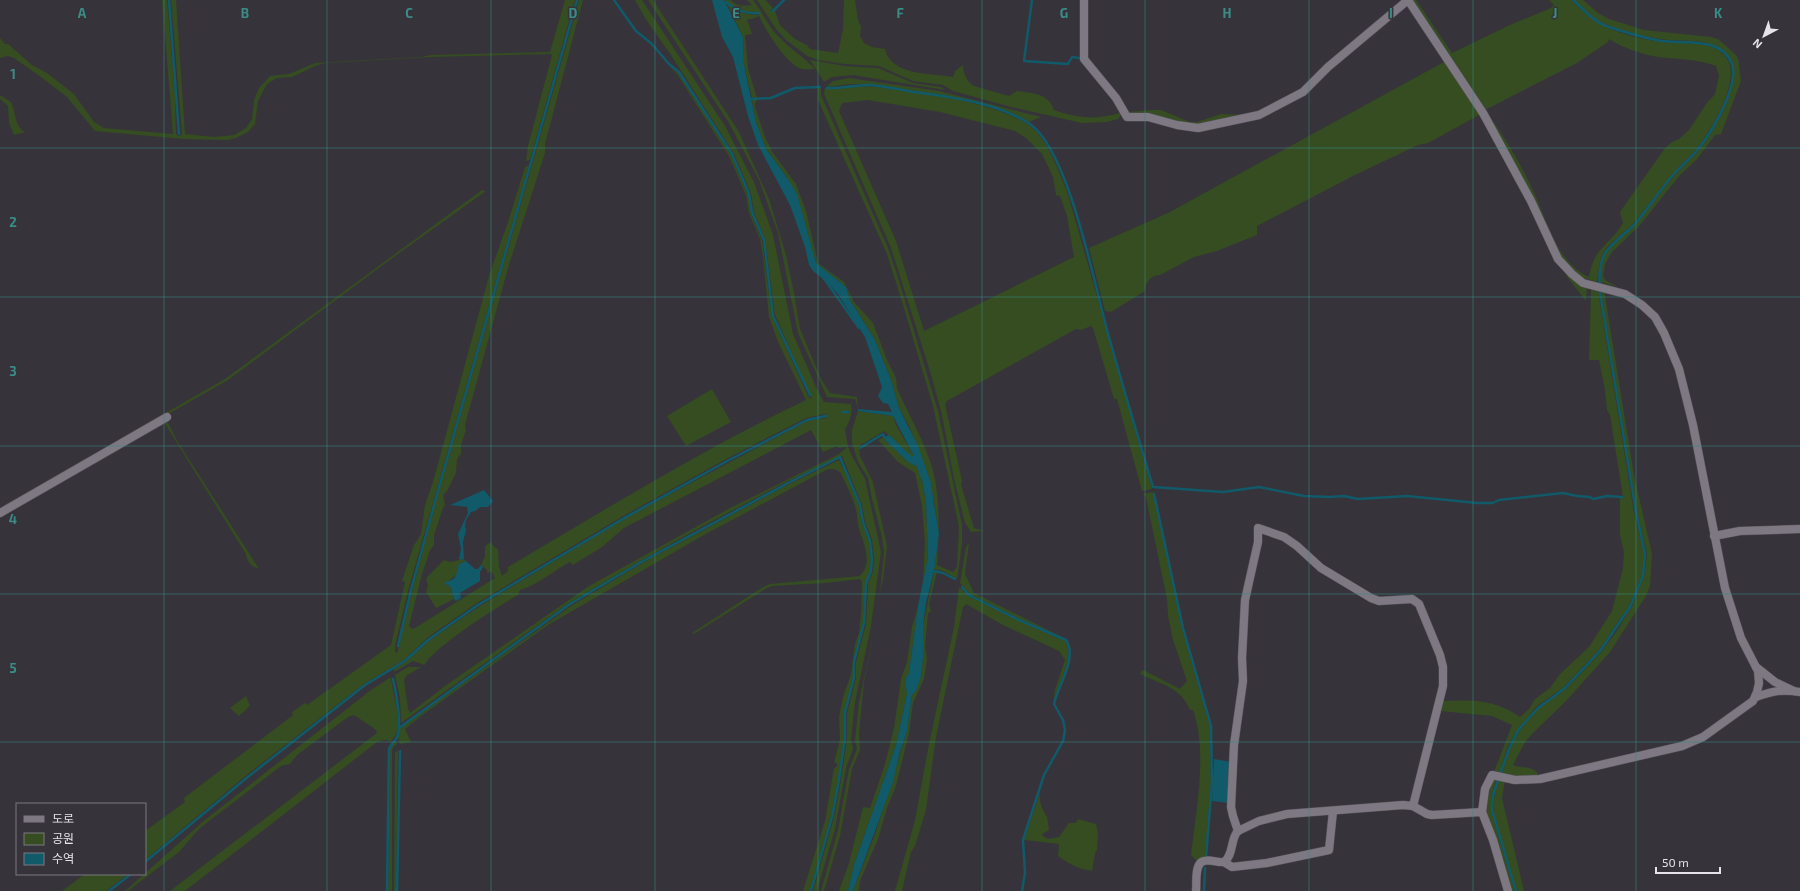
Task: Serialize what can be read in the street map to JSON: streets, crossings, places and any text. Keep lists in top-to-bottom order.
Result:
{
  "legend": ["도로", "공원", "수역"],
  "scale_bar": "50 m",
  "north": "bottom left",
  "grid": {
    "columns": [
      "A",
      "B",
      "C",
      "D",
      "E",
      "F",
      "G",
      "H",
      "I",
      "J",
      "K"
    ],
    "rows": [
      "1",
      "2",
      "3",
      "4",
      "5"
    ]
  }
}
